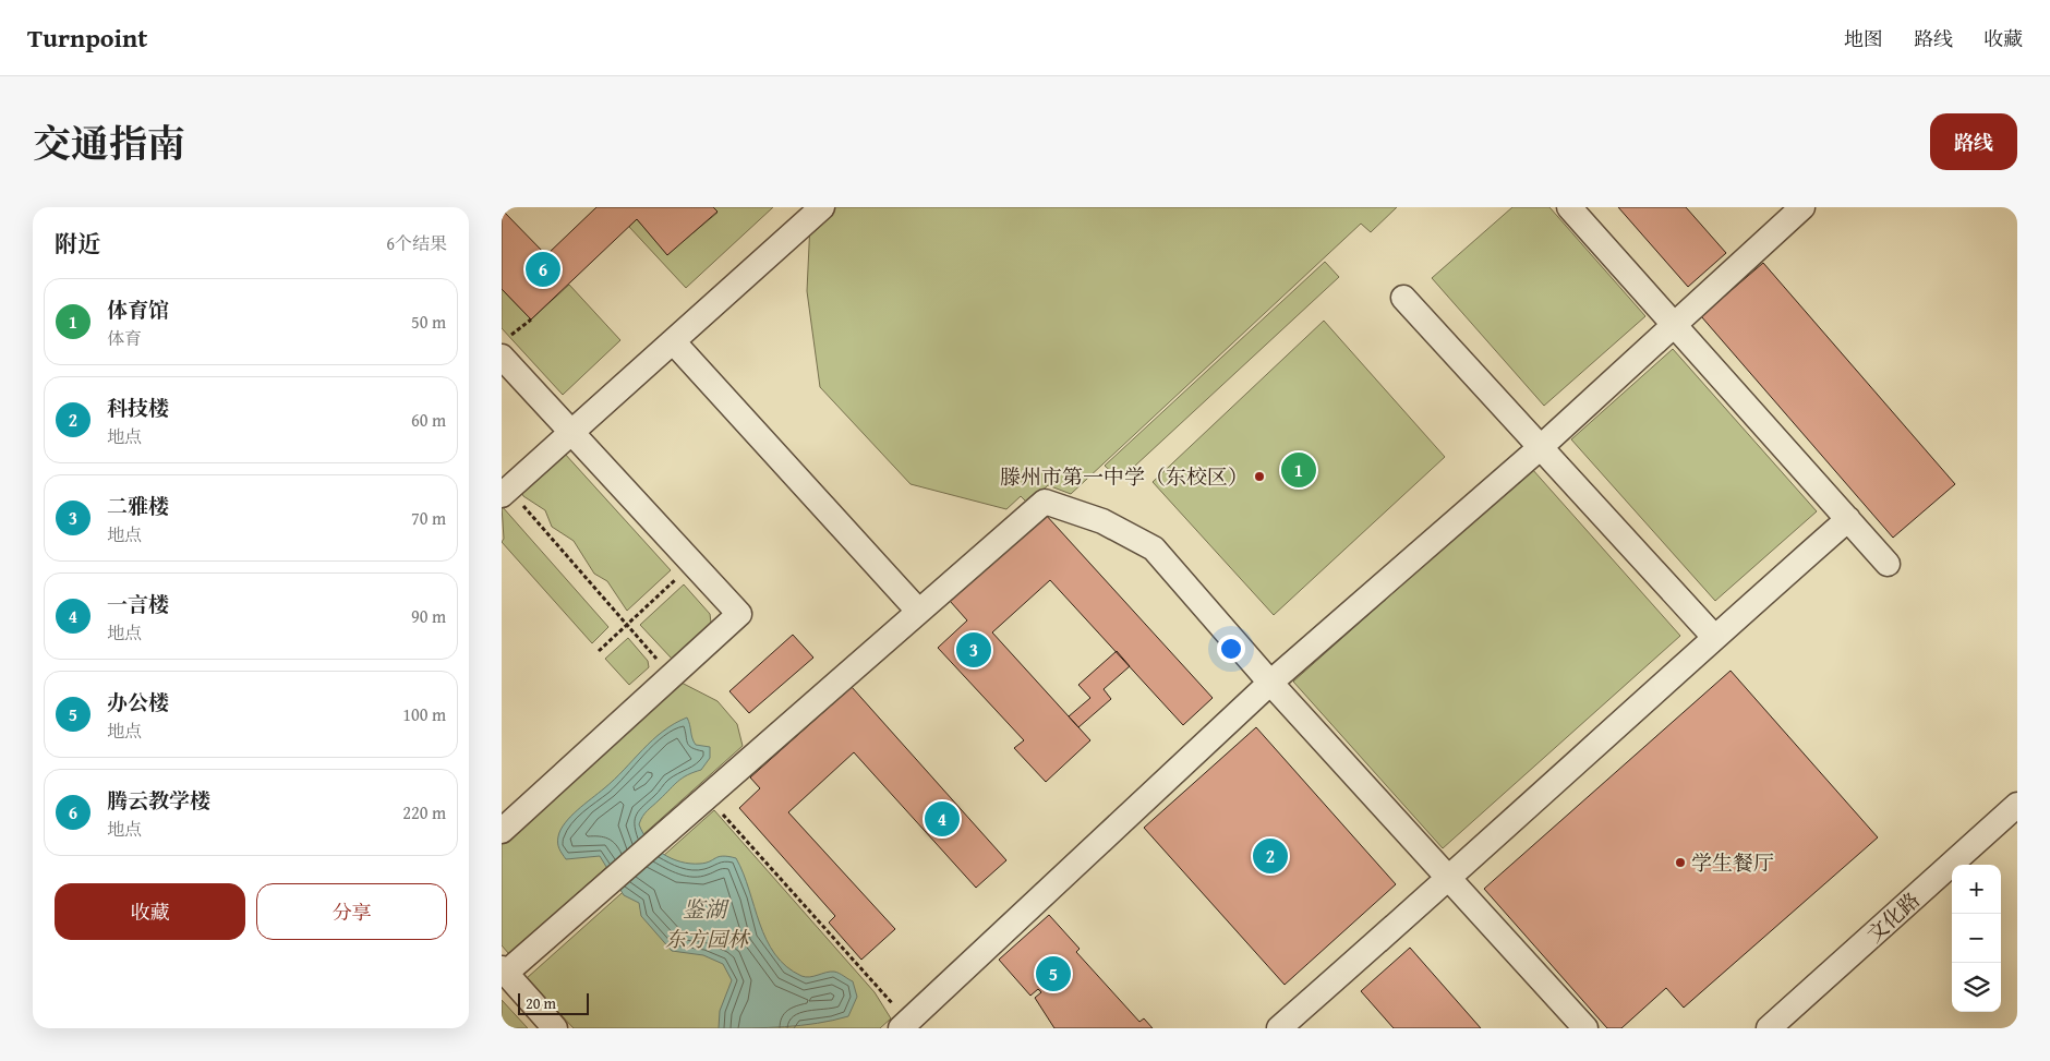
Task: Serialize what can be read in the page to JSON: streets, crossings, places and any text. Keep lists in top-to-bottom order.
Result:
{
  "streets": {
    "street": ["文化路"]
  },
  "water": ["鉴湖"],
  "parks": ["东方园林"],
  "places": ["滕州市第一中学（东校区）", "学生餐厅"],
  "scale_bar": "20 m",
  "page": {
    "header": "Turnpoint",
    "nav": ["地图", "路线", "收藏"],
    "title": "交通指南",
    "buttons": [
      "路线",
      ["收藏", "分享"]
    ],
    "heading": ["附近", "6个结果"],
    "pins": [
      "6",
      "1",
      "3",
      "4",
      "2",
      "5"
    ],
    "list": [
      {
        "mark": "1",
        "name": "体育馆",
        "note": "体育",
        "value": "50 m"
      },
      {
        "mark": "2",
        "name": "科技楼",
        "note": "地点",
        "value": "60 m"
      },
      {
        "mark": "3",
        "name": "二雅楼",
        "note": "地点",
        "value": "70 m"
      },
      {
        "mark": "4",
        "name": "一言楼",
        "note": "地点",
        "value": "90 m"
      },
      {
        "mark": "5",
        "name": "办公楼",
        "note": "地点",
        "value": "100 m"
      },
      {
        "mark": "6",
        "name": "腾云教学楼",
        "note": "地点",
        "value": "220 m"
      }
    ],
    "map_buttons": ["+", "−"],
    "scale": "20 m"
  }
}
